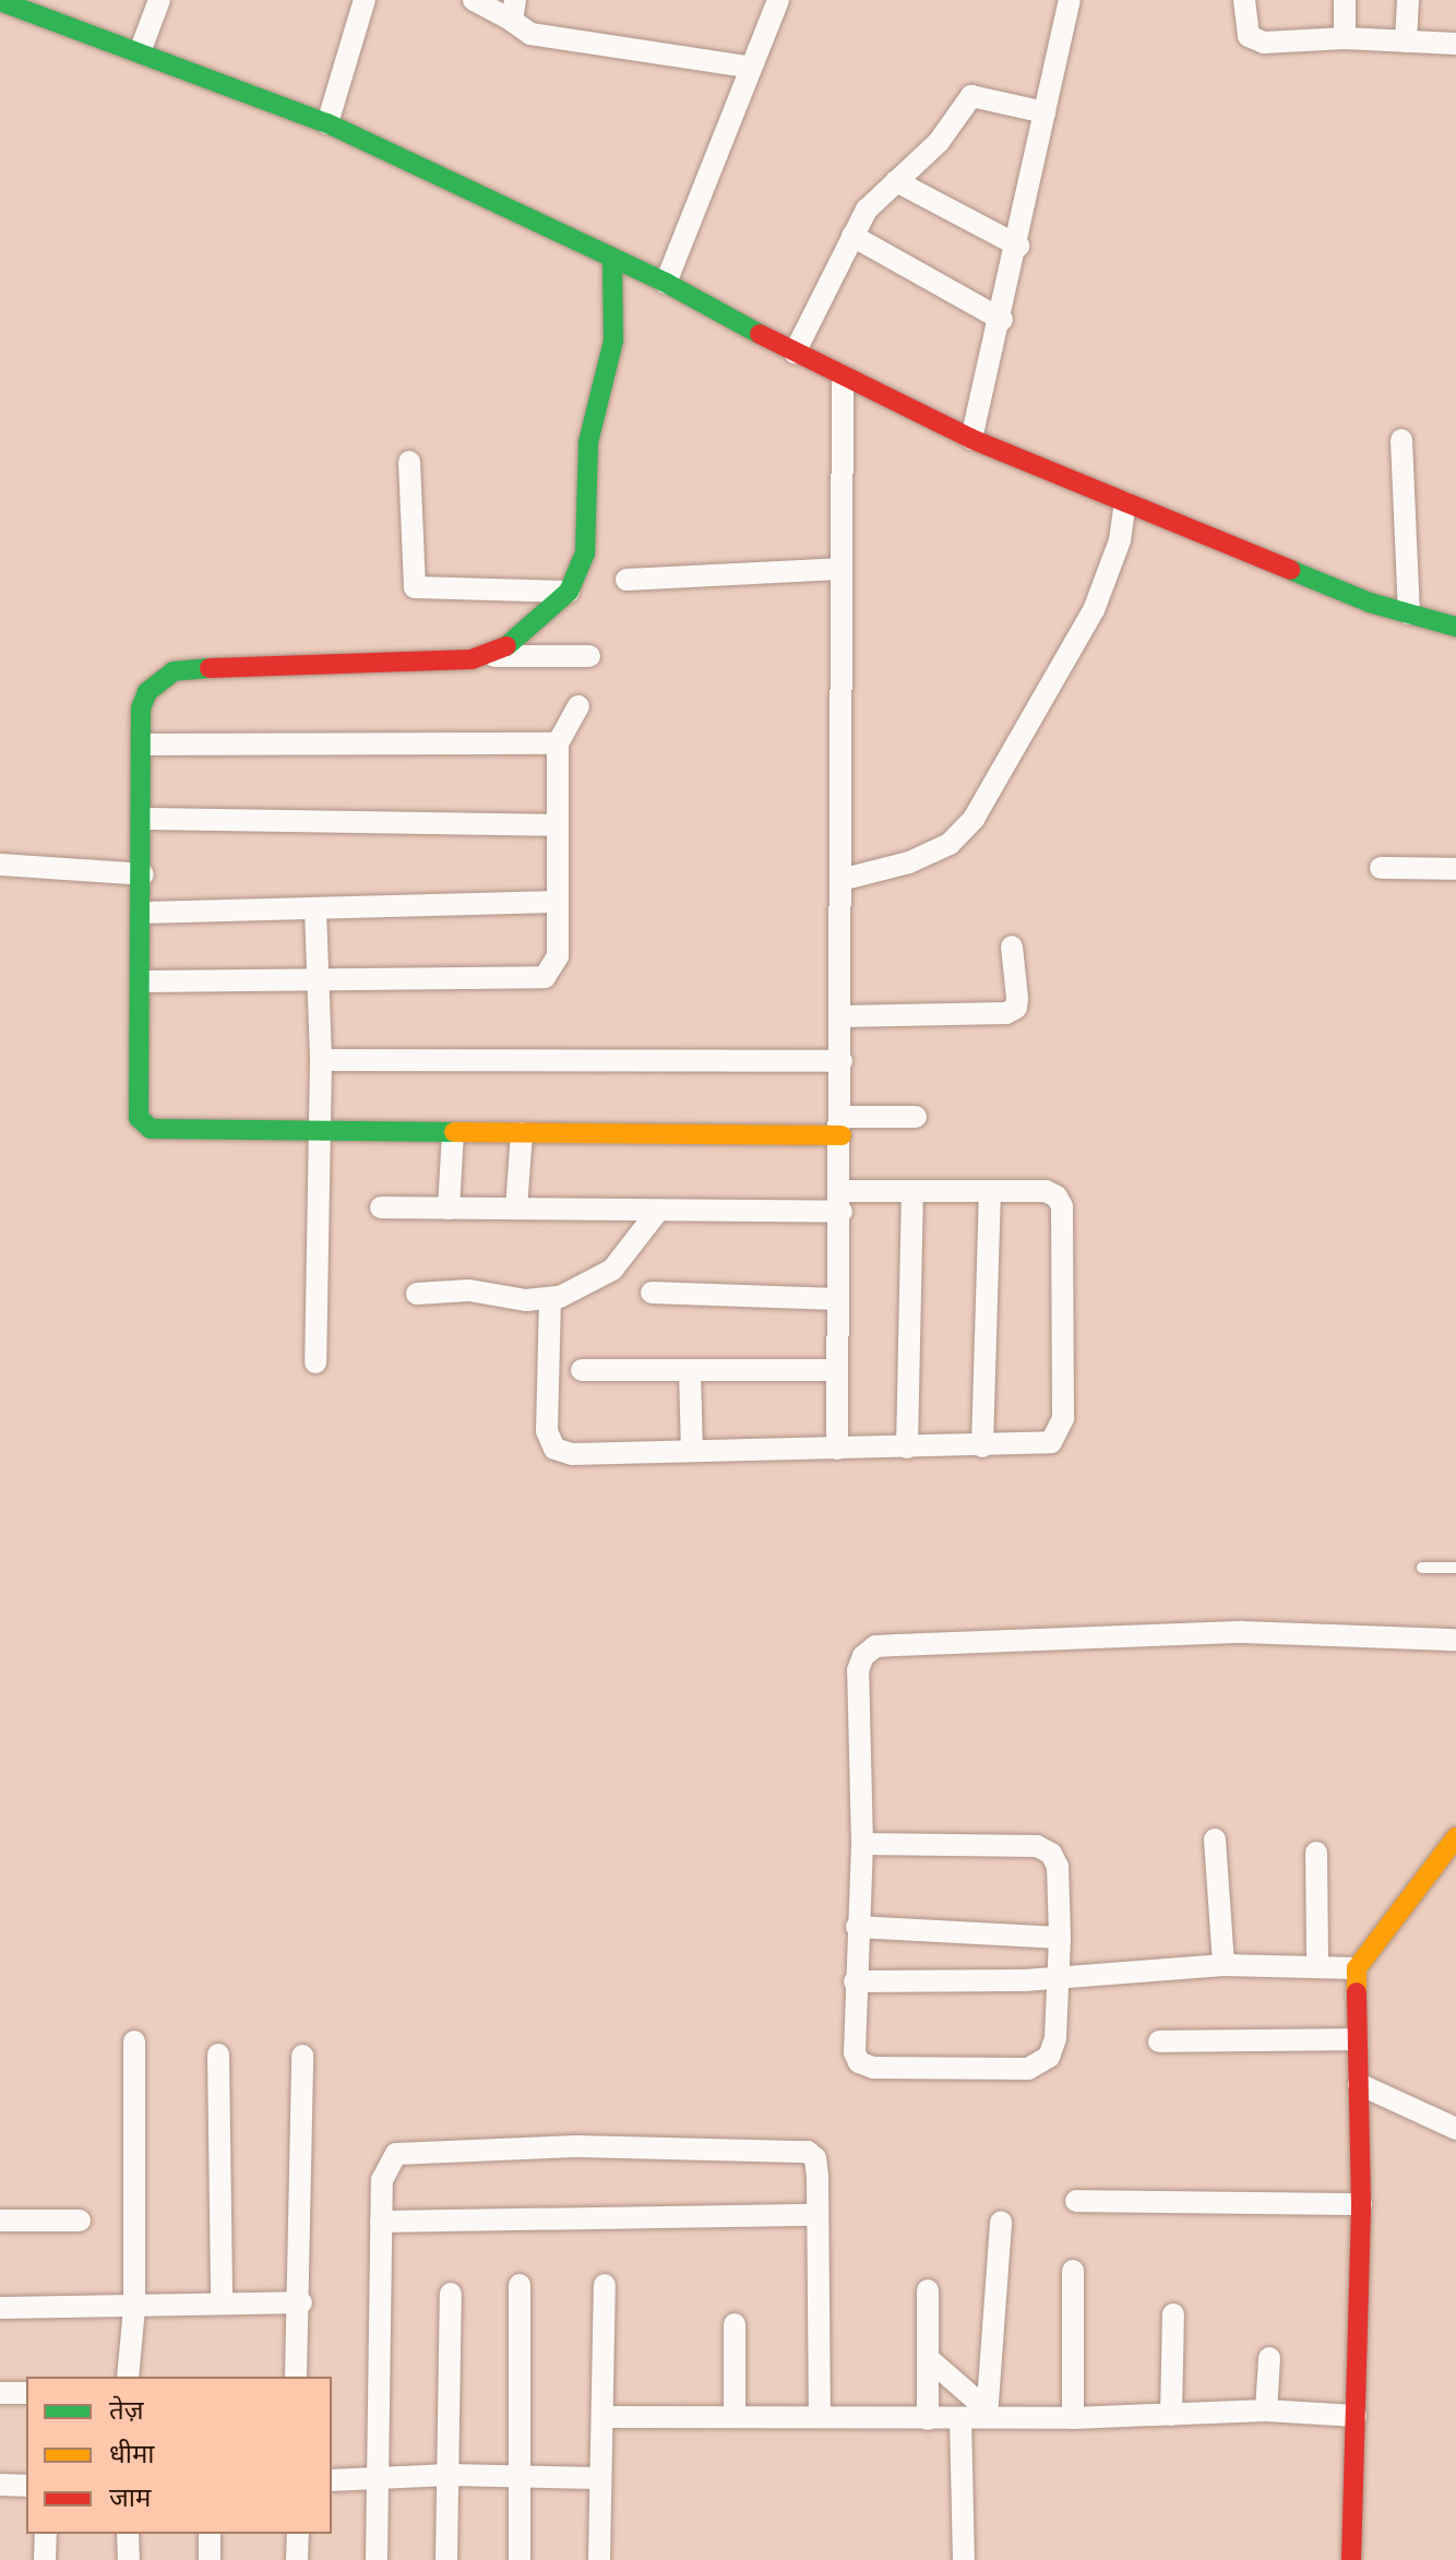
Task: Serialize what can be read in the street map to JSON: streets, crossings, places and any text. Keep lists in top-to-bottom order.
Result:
{
  "legend": ["तेज़", "धीमा", "जाम"]
}
